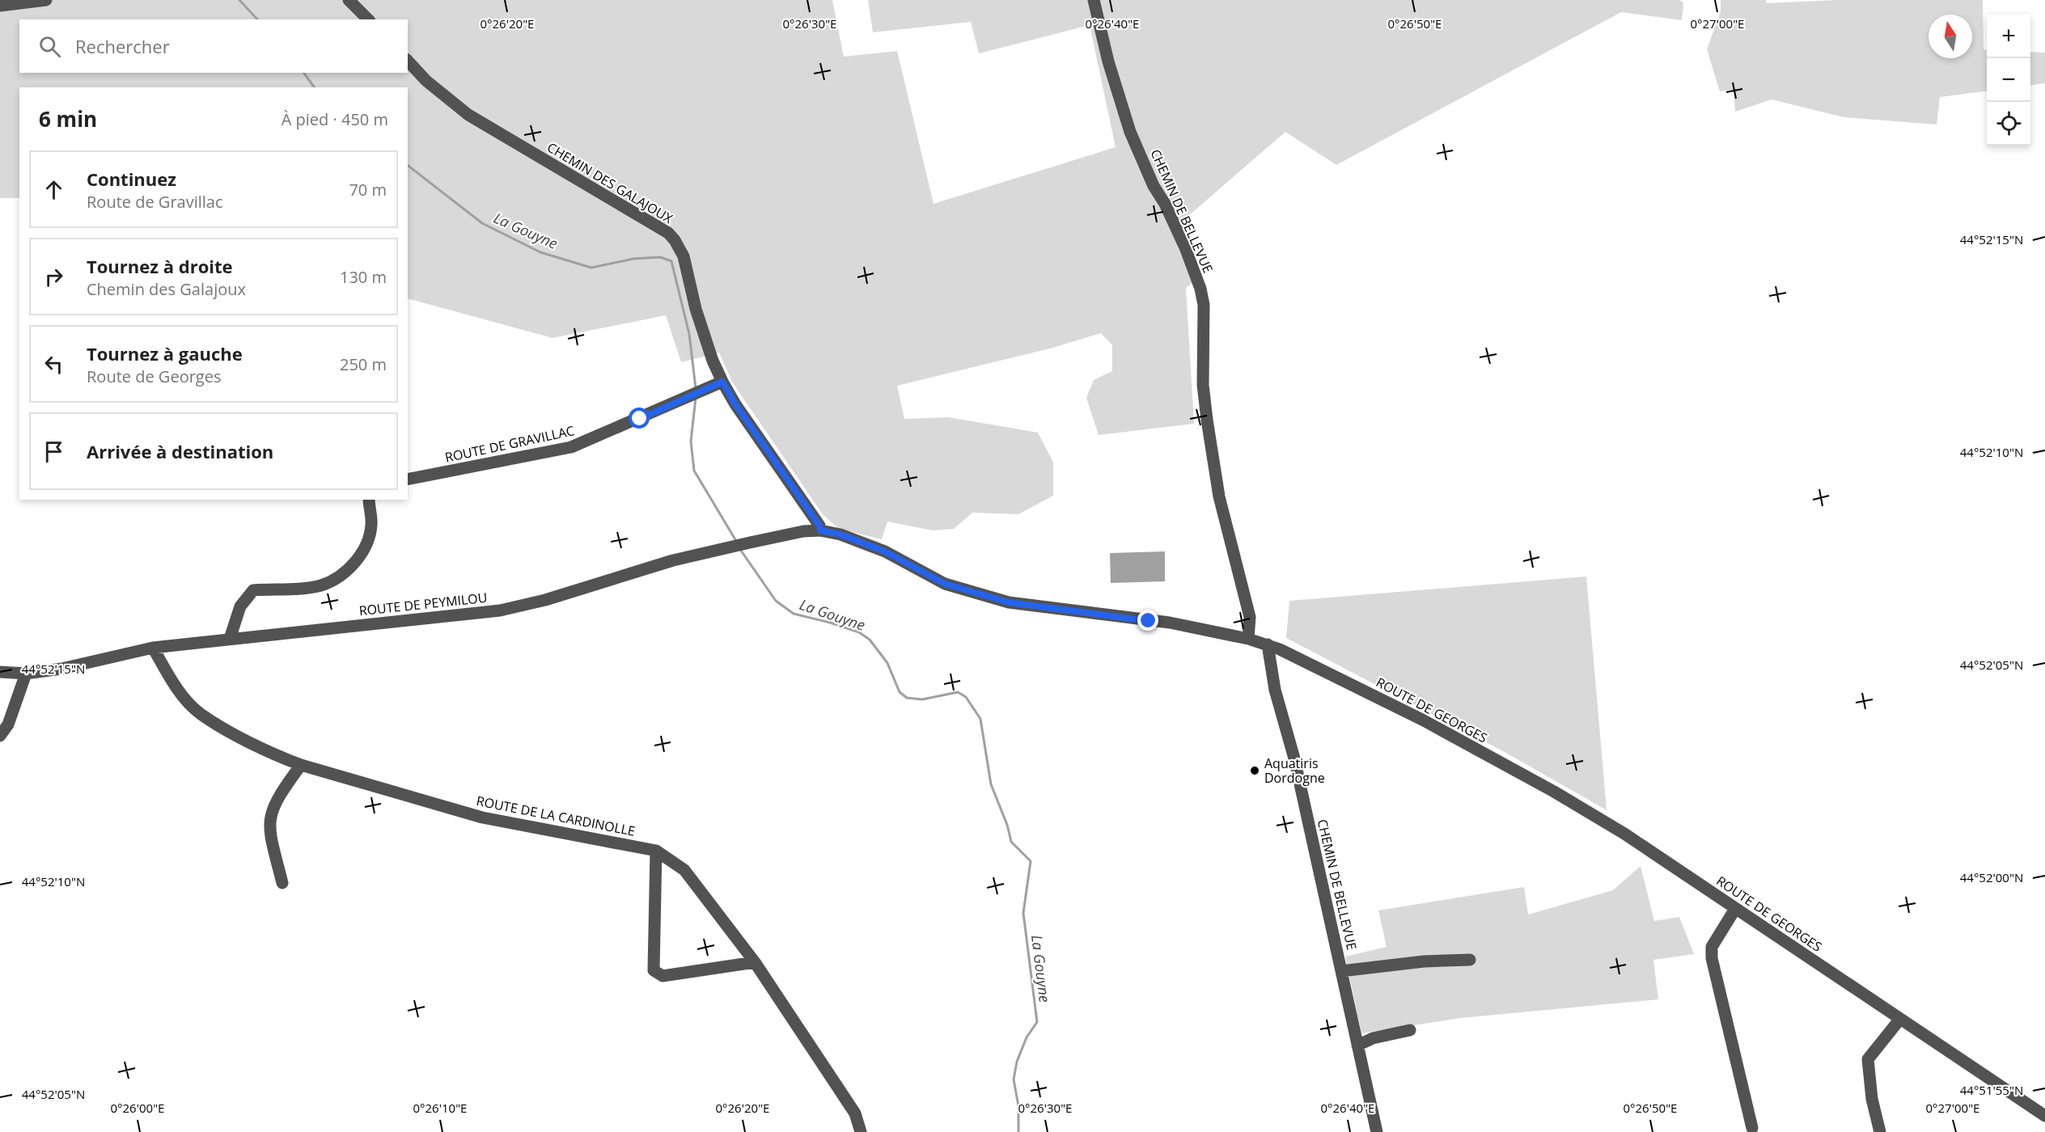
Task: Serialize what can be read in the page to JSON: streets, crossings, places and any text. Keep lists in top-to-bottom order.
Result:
{
  "streets": {
    "street": [
      "CHEMIN DES GALAJOUX",
      "CHEMIN DE BELLEVUE",
      "ROUTE DE GRAVILLAC",
      "ROUTE DE PEYMILOU",
      "ROUTE DE GEORGES",
      "ROUTE DE LA CARDINOLLE"
    ]
  },
  "crossings": [
    ["CHEMIN DES GALAJOUX", "ROUTE DE GRAVILLAC"],
    ["CHEMIN DES GALAJOUX", "ROUTE DE GEORGES"],
    ["CHEMIN DE BELLEVUE", "ROUTE DE GEORGES"],
    ["ROUTE DE PEYMILOU", "ROUTE DE GEORGES"],
    ["ROUTE DE PEYMILOU", "ROUTE DE LA CARDINOLLE"]
  ],
  "water": ["La Gouyne"],
  "places": ["Aquatiris Dordogne"],
  "north": "top",
  "page": {
    "map_buttons": ["+", "−"],
    "search": "Rechercher",
    "heading": ["6 min", "À pied · 450 m"],
    "list": [
      ["Continuez", "Route de Gravillac", "70 m"],
      ["Tournez à droite", "Chemin des Galajoux", "130 m"],
      ["Tournez à gauche", "Route de Georges", "250 m"],
      "Arrivée à destination"
    ]
  },
  "coordinates": [
    "0°26'20\"E",
    "0°26'30\"E",
    "0°26'40\"E",
    "0°26'50\"E",
    "0°27'00\"E",
    "44°52'15\"N",
    "44°52'10\"N",
    "44°52'05\"N",
    "44°52'00\"N",
    "44°51'55\"N",
    "0°26'00\"E",
    "0°26'10\"E"
  ]
}
